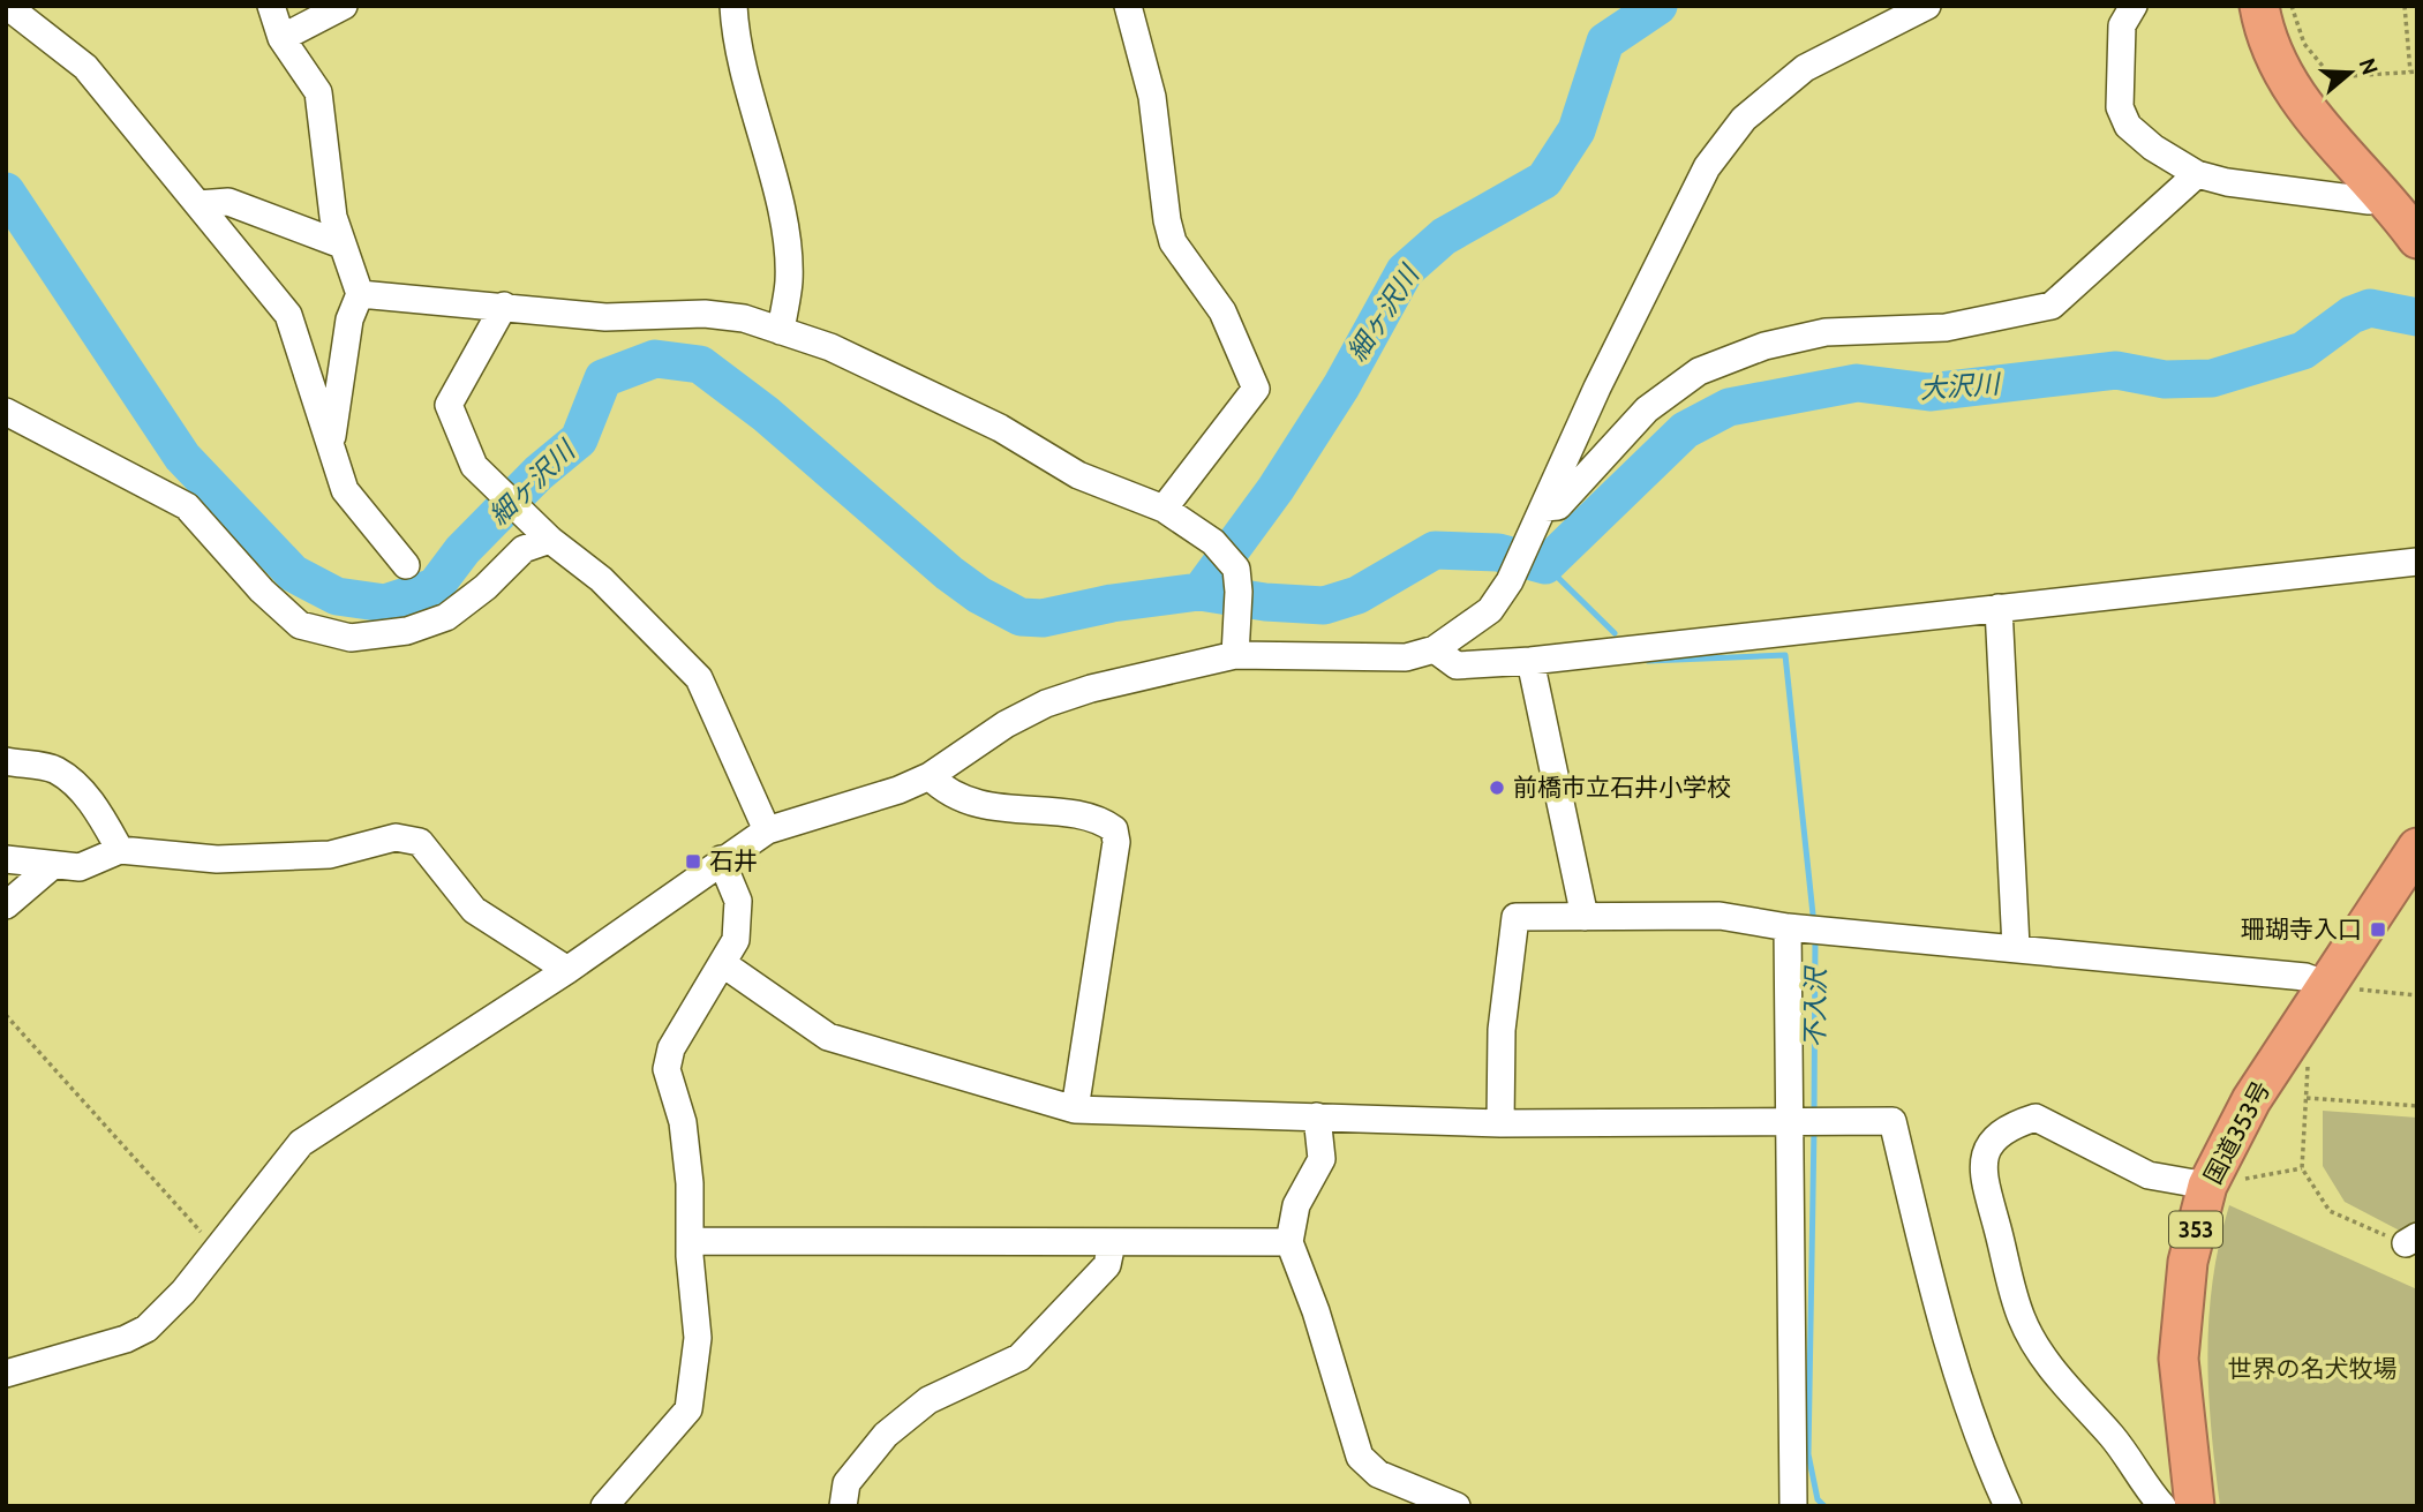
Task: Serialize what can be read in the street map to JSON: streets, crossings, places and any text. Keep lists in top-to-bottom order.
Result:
{
  "streets": {
    "highway": ["国道353号", "353"]
  },
  "water": ["細ヶ沢川", "大沢川", "不入沢"],
  "parks": ["世界の名犬牧場"],
  "places": {
    "other": ["前橋市立石井小学校"],
    "transit": ["石井", "珊瑚寺入口"]
  },
  "north": "right"
}
